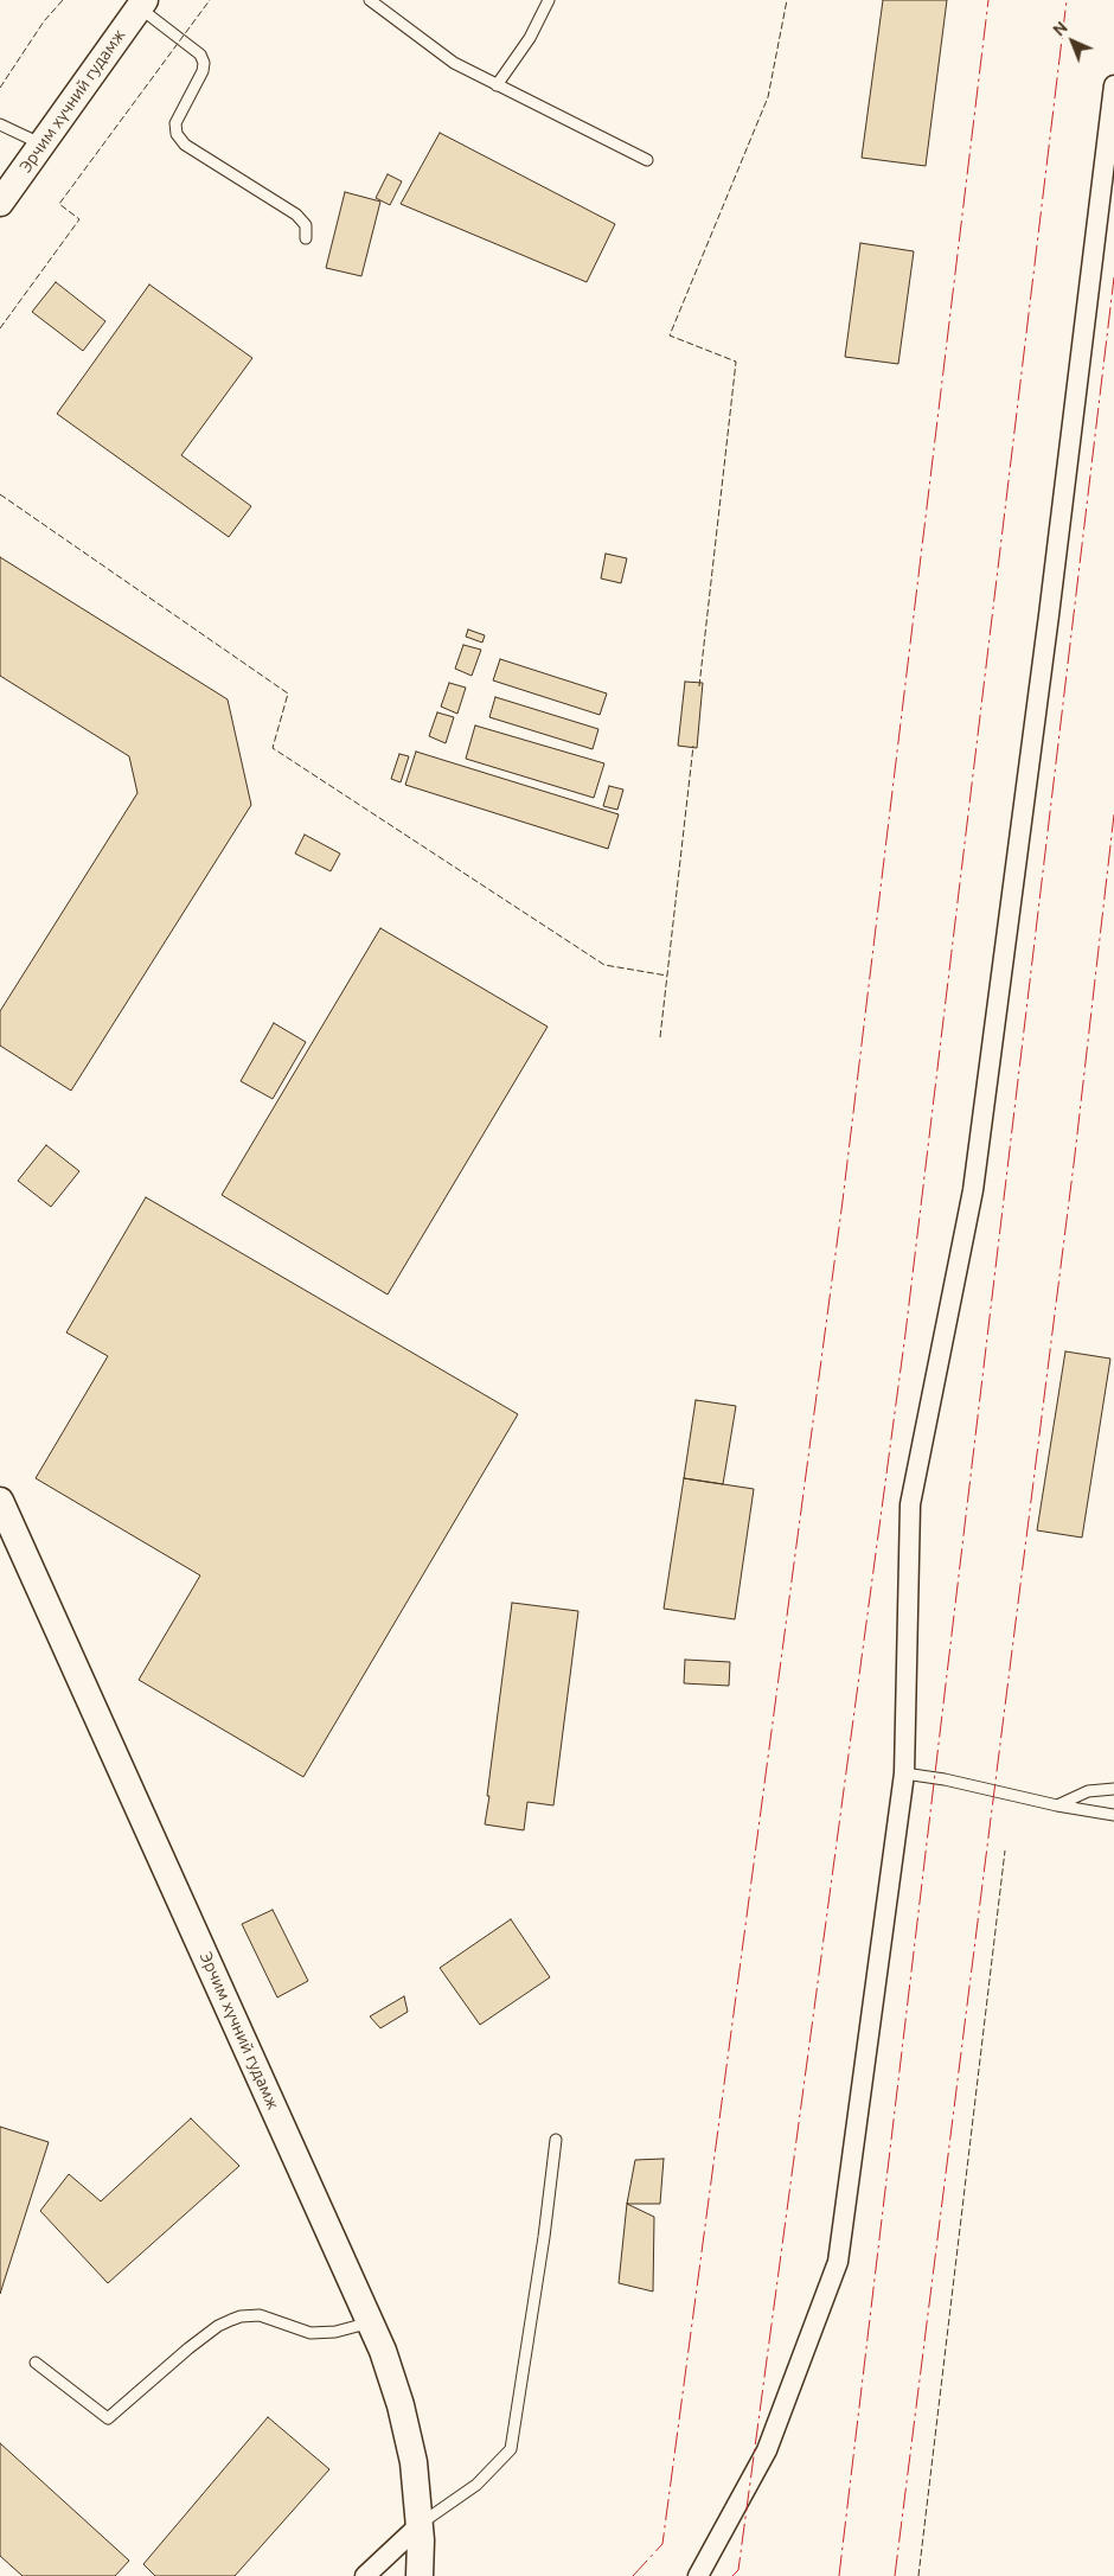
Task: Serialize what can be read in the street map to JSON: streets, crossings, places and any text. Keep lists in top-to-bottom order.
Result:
{
  "streets": {
    "main road": ["Эрчим хүчний гудамж"]
  },
  "north": "top left"
}
